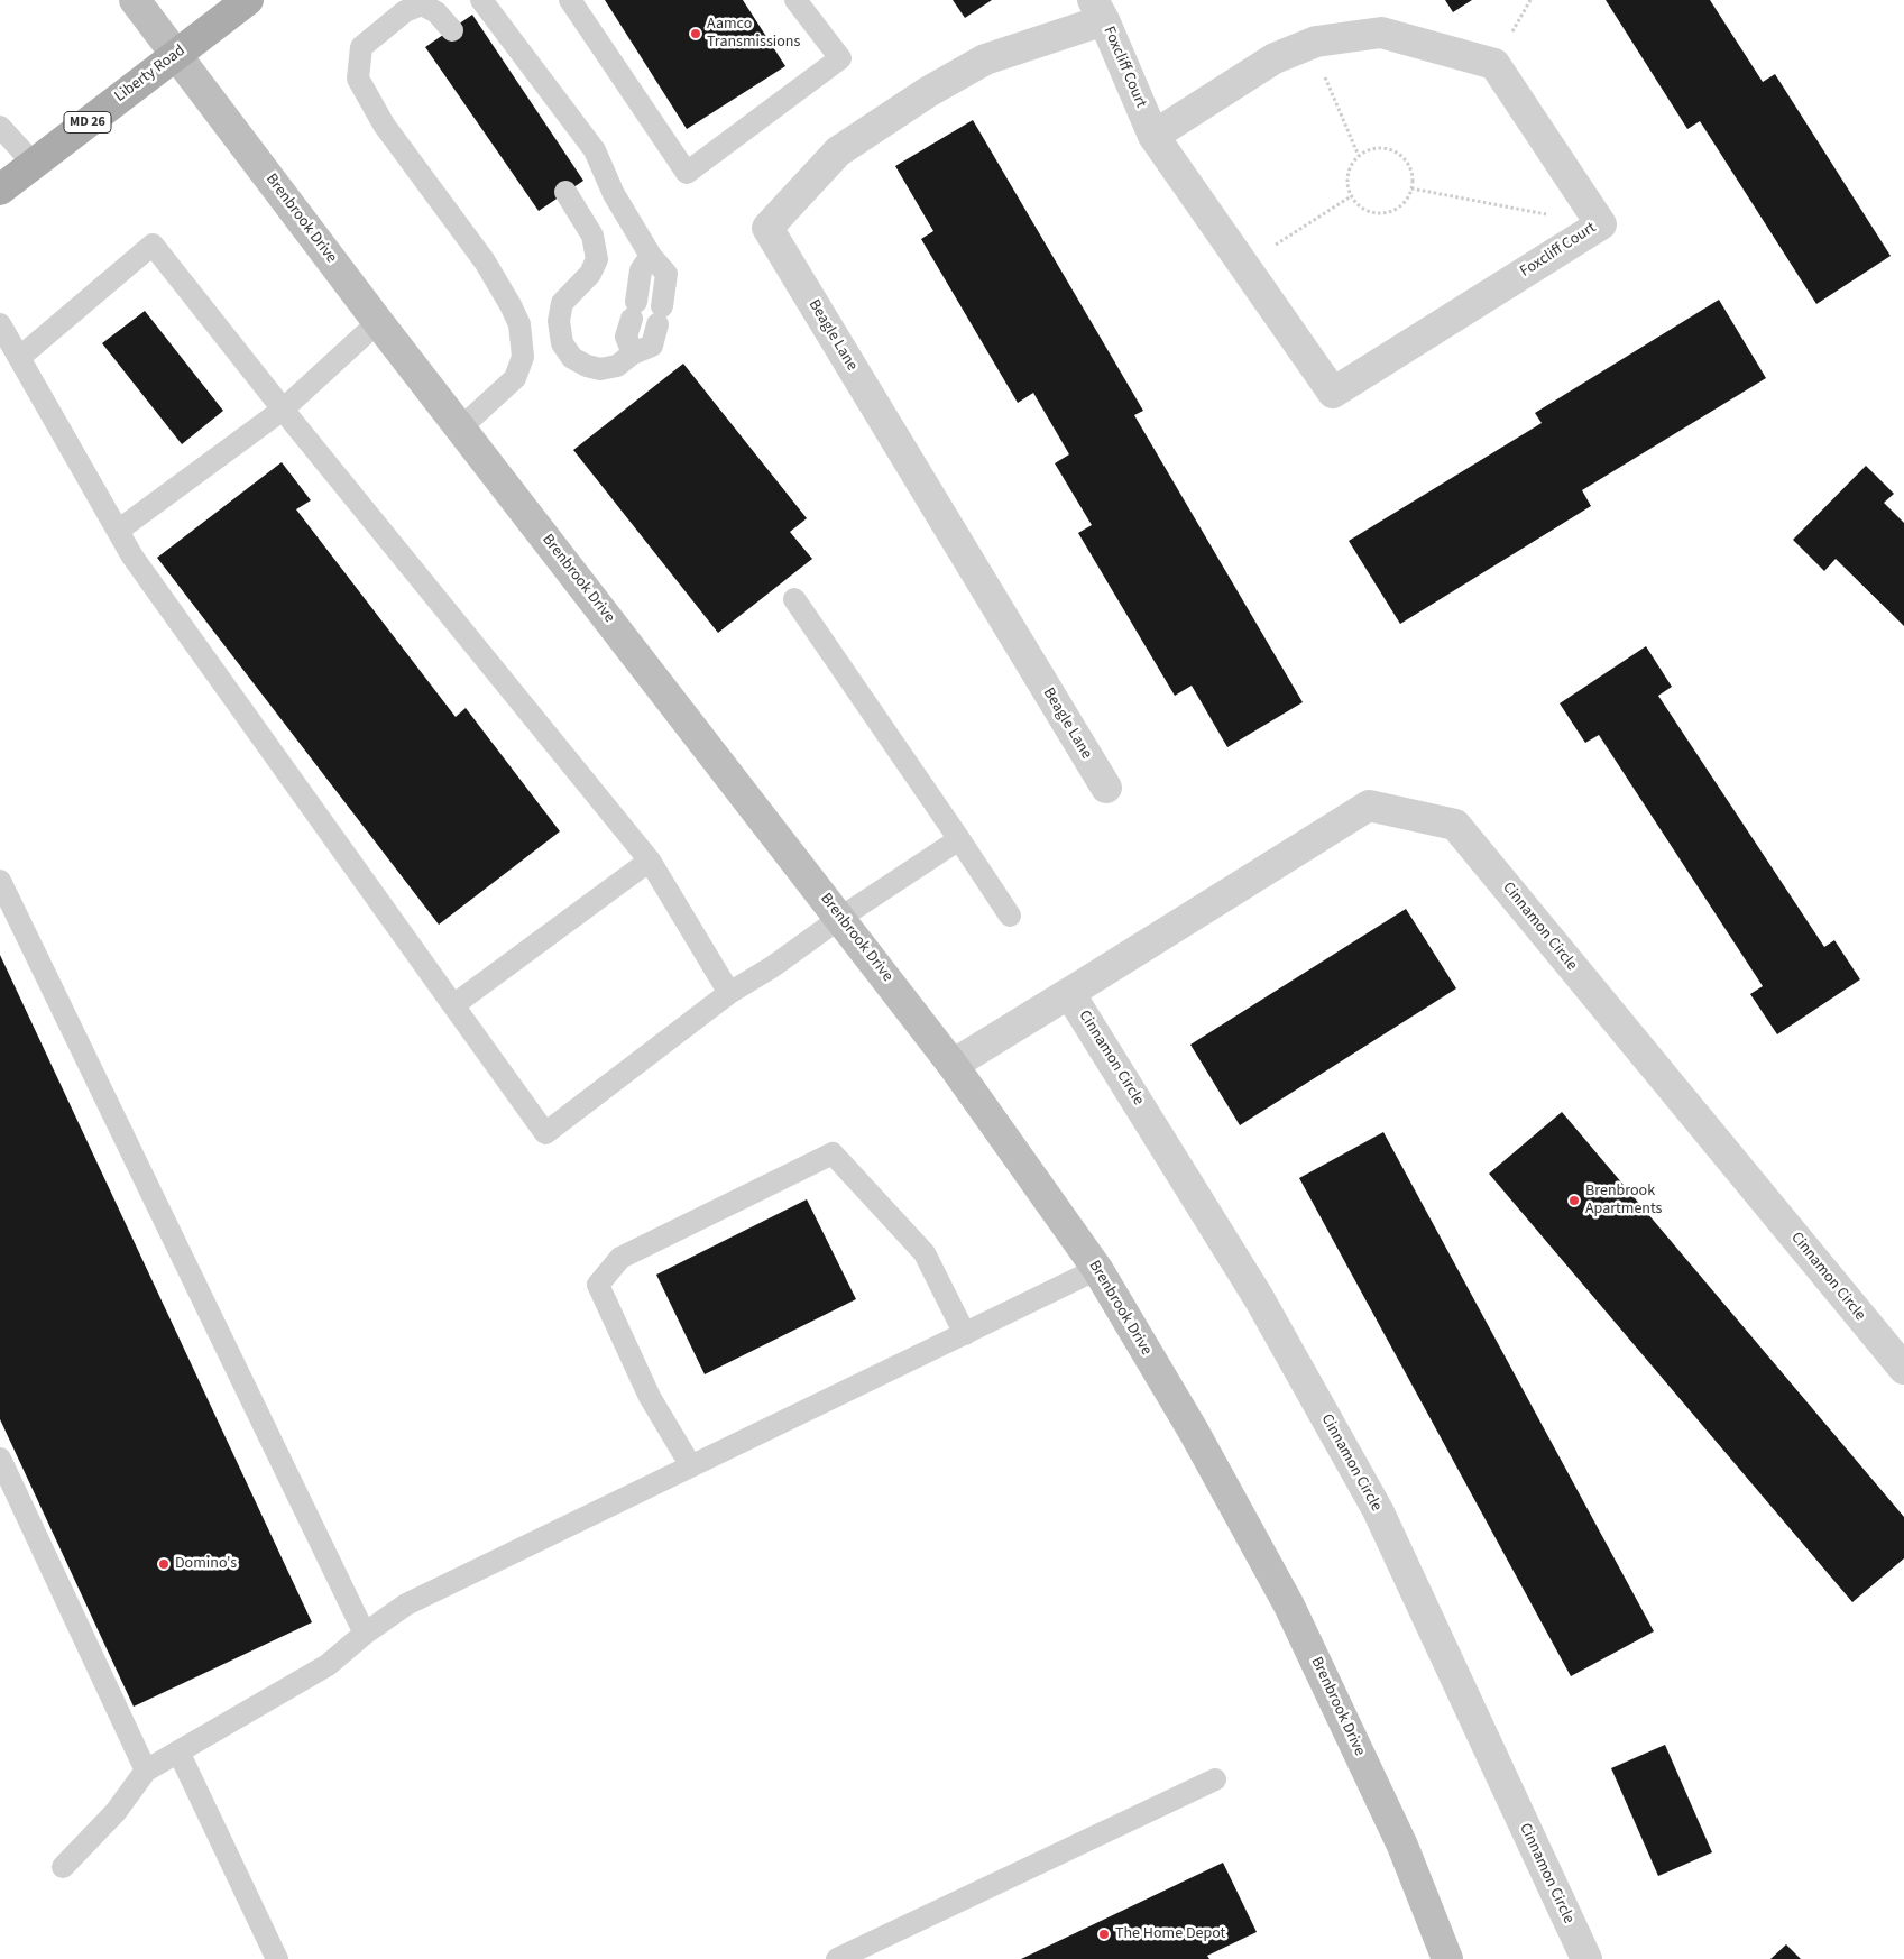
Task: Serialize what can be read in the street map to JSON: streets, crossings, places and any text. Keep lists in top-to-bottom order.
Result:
{
  "streets": {
    "main road": ["Liberty Road", "MD 26"],
    "street": [
      "Foxcliff Court",
      "Brenbrook Drive",
      "Beagle Lane",
      "Cinnamon Circle"
    ]
  },
  "crossings": [
    ["Foxcliff Court", "Beagle Lane"],
    ["Liberty Road", "Brenbrook Drive"],
    ["Brenbrook Drive", "Cinnamon Circle"]
  ],
  "places": [
    "Aamco Transmissions",
    "Brenbrook Apartments",
    "Domino's",
    "The Home Depot"
  ]
}
